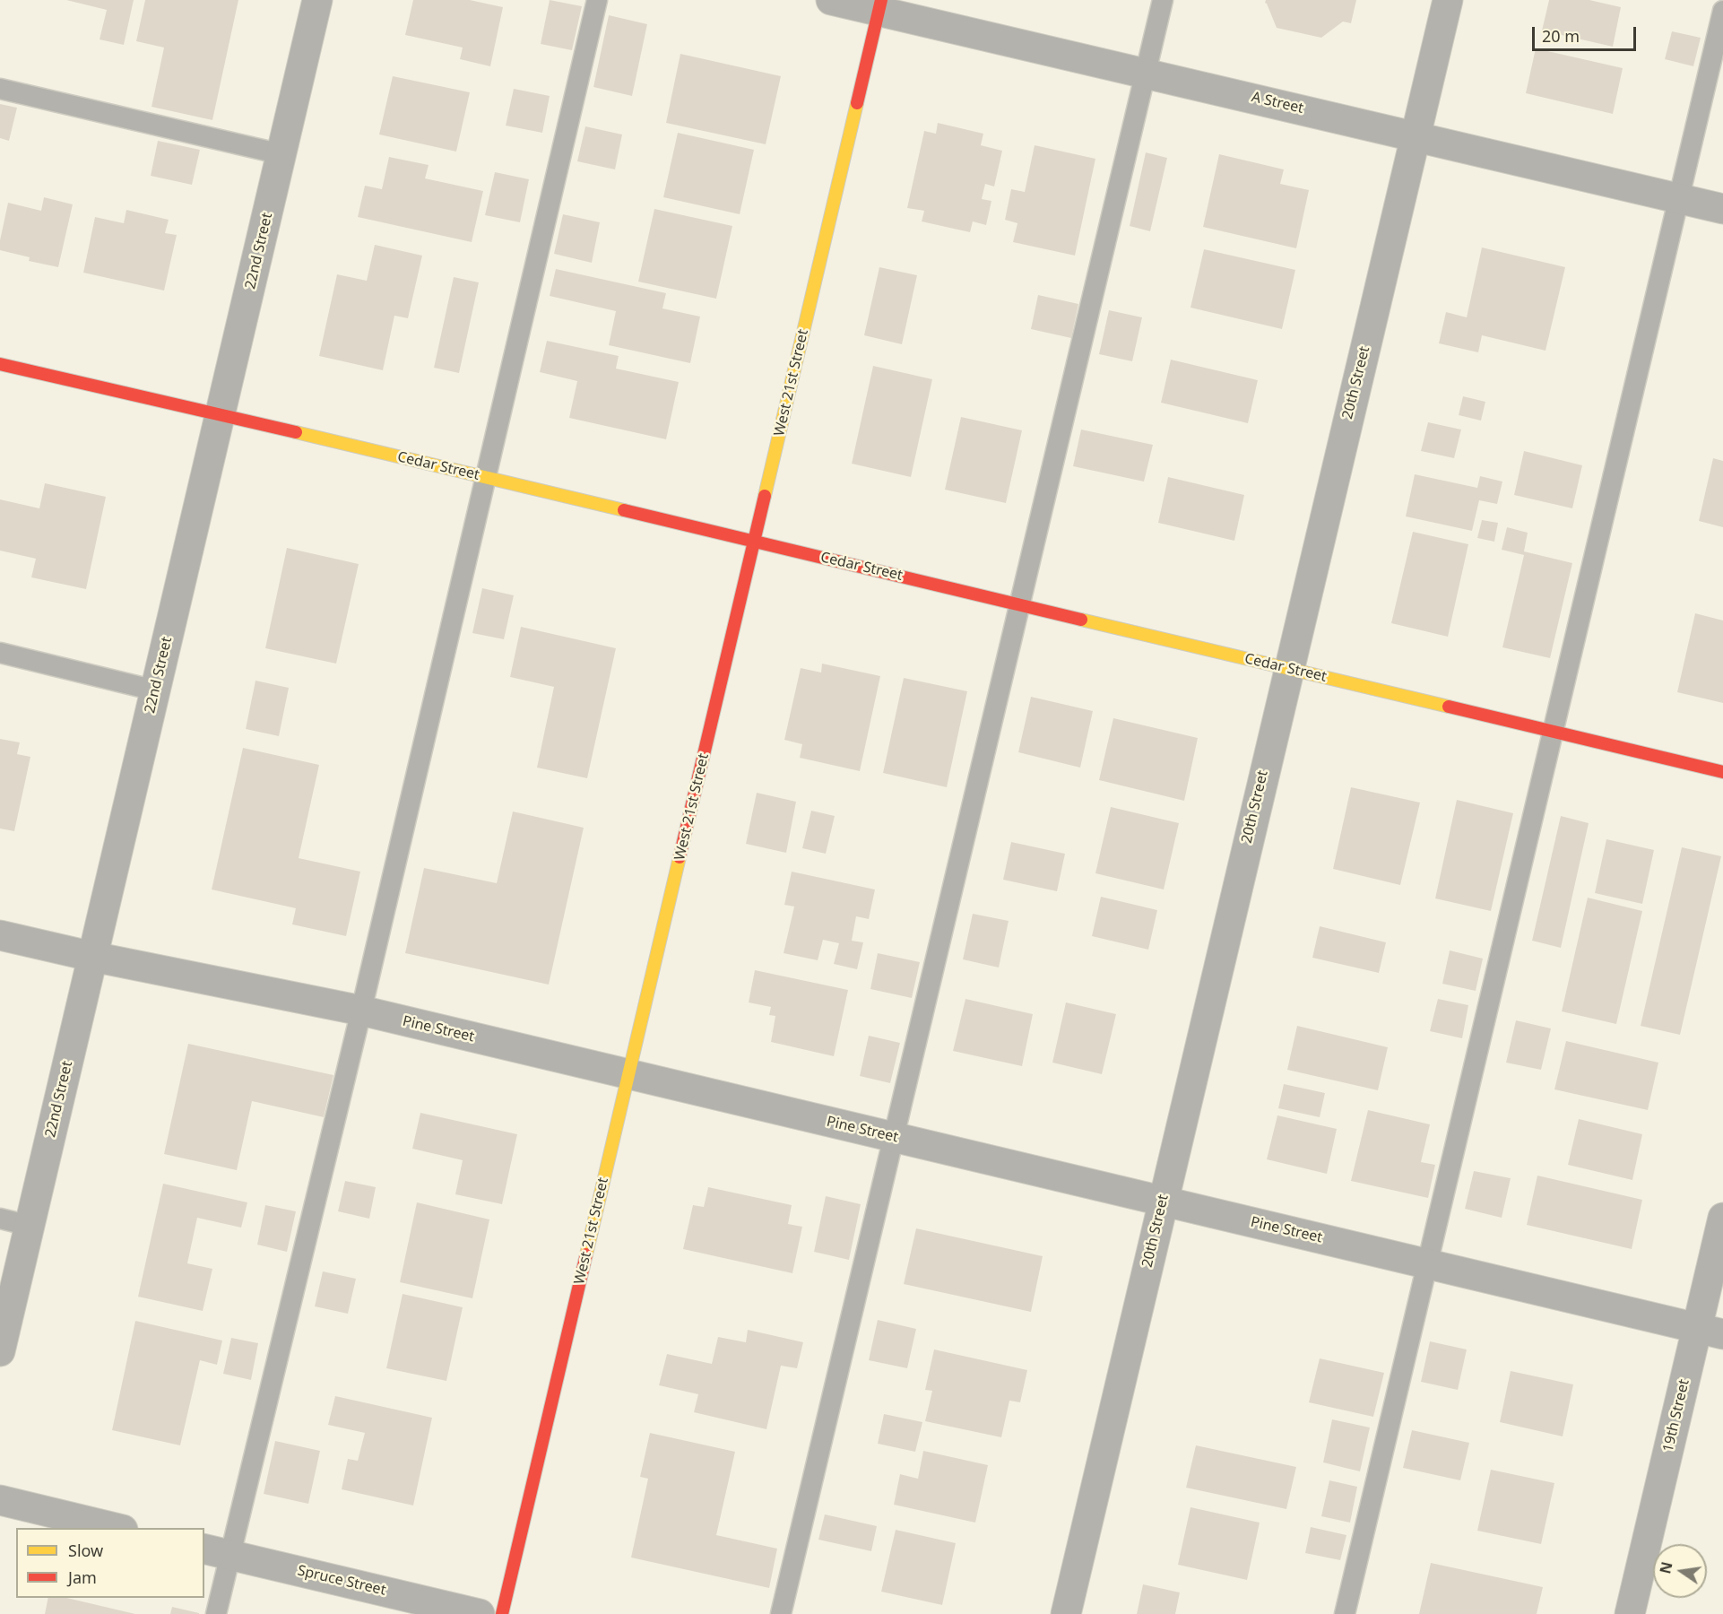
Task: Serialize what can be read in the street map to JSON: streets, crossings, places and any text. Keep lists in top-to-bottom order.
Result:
{
  "streets": {
    "street": [
      "A Street",
      "22nd Street",
      "West 21st Street",
      "20th Street",
      "Cedar Street",
      "Pine Street",
      "19th Street",
      "Spruce Street"
    ]
  },
  "crossings": [
    ["A Street", "West 21st Street"],
    ["A Street", "20th Street"],
    ["22nd Street", "Cedar Street"],
    ["22nd Street", "Pine Street"],
    ["West 21st Street", "Cedar Street"],
    ["West 21st Street", "Pine Street"],
    ["20th Street", "Cedar Street"],
    ["20th Street", "Pine Street"],
    ["Pine Street", "19th Street"]
  ],
  "legend": ["Slow", "Jam"],
  "scale_bar": "20 m",
  "north": "left"
}
